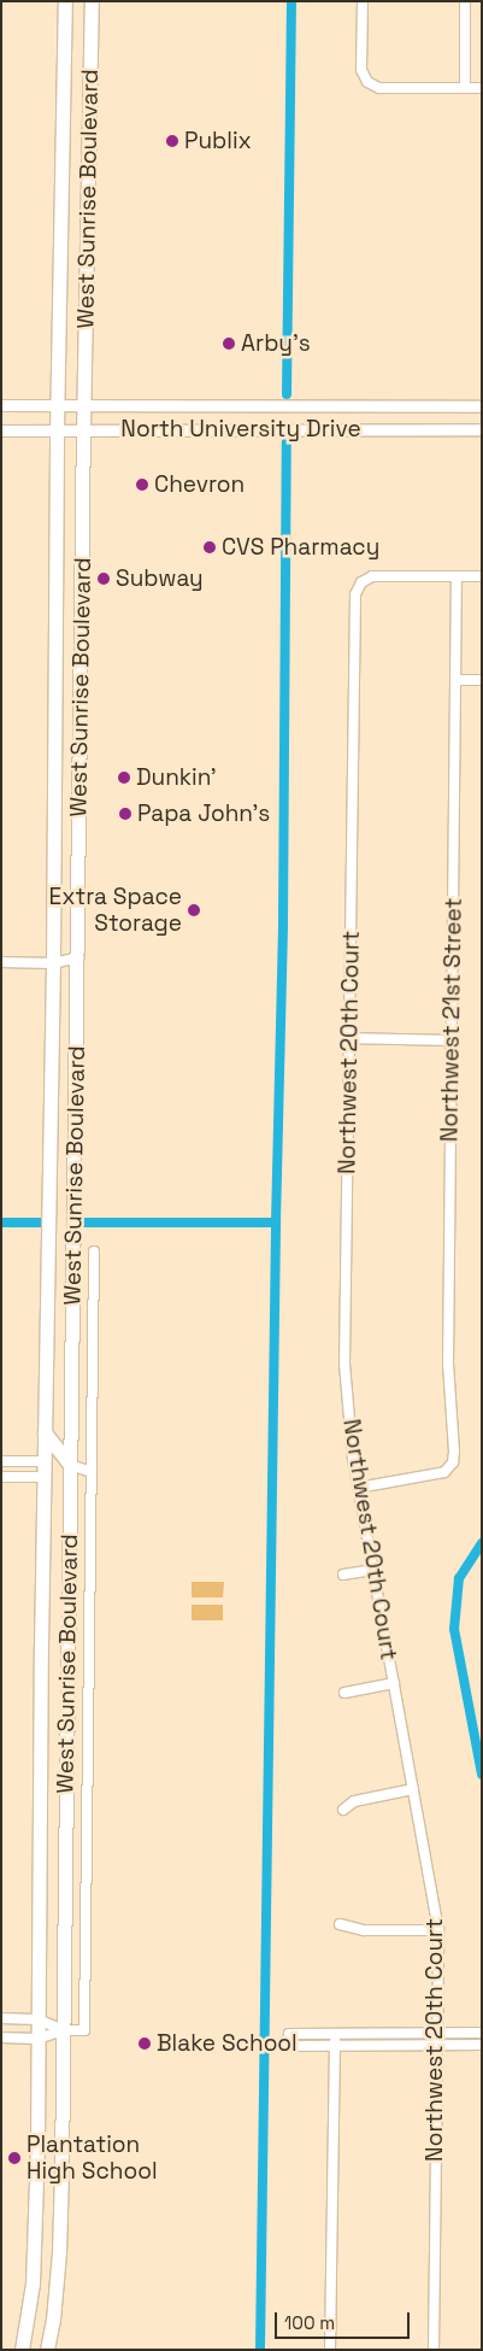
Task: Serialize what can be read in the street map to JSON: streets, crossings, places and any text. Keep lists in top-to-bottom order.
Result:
{
  "streets": {
    "highway": ["West Sunrise Boulevard"],
    "main road": ["North University Drive"],
    "street": ["Northwest 21st Street", "Northwest 20th Court"]
  },
  "crossings": [
    ["West Sunrise Boulevard", "North University Drive"],
    ["Northwest 21st Street", "Northwest 20th Court"]
  ],
  "places": [
    "Publix",
    "Arby's",
    "Chevron",
    "CVS Pharmacy",
    "Subway",
    "Dunkin'",
    "Papa John's",
    "Extra Space Storage",
    "Blake School",
    "Plantation High School"
  ],
  "scale_bar": "100 m"
}
